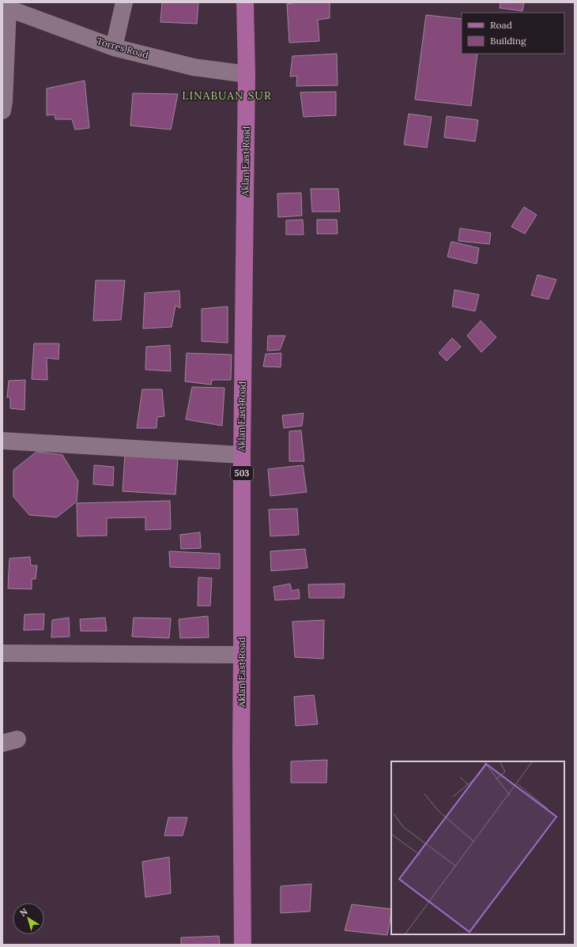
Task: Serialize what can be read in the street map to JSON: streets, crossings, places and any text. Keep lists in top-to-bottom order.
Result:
{
  "streets": {
    "main road": ["Aklan East Road", "503"],
    "street": ["Torres Road"]
  },
  "crossings": [
    ["Torres Road", "Aklan East Road"]
  ],
  "districts": ["LINABUAN SUR"],
  "legend": ["Road", "Building"],
  "north": "top left"
}
